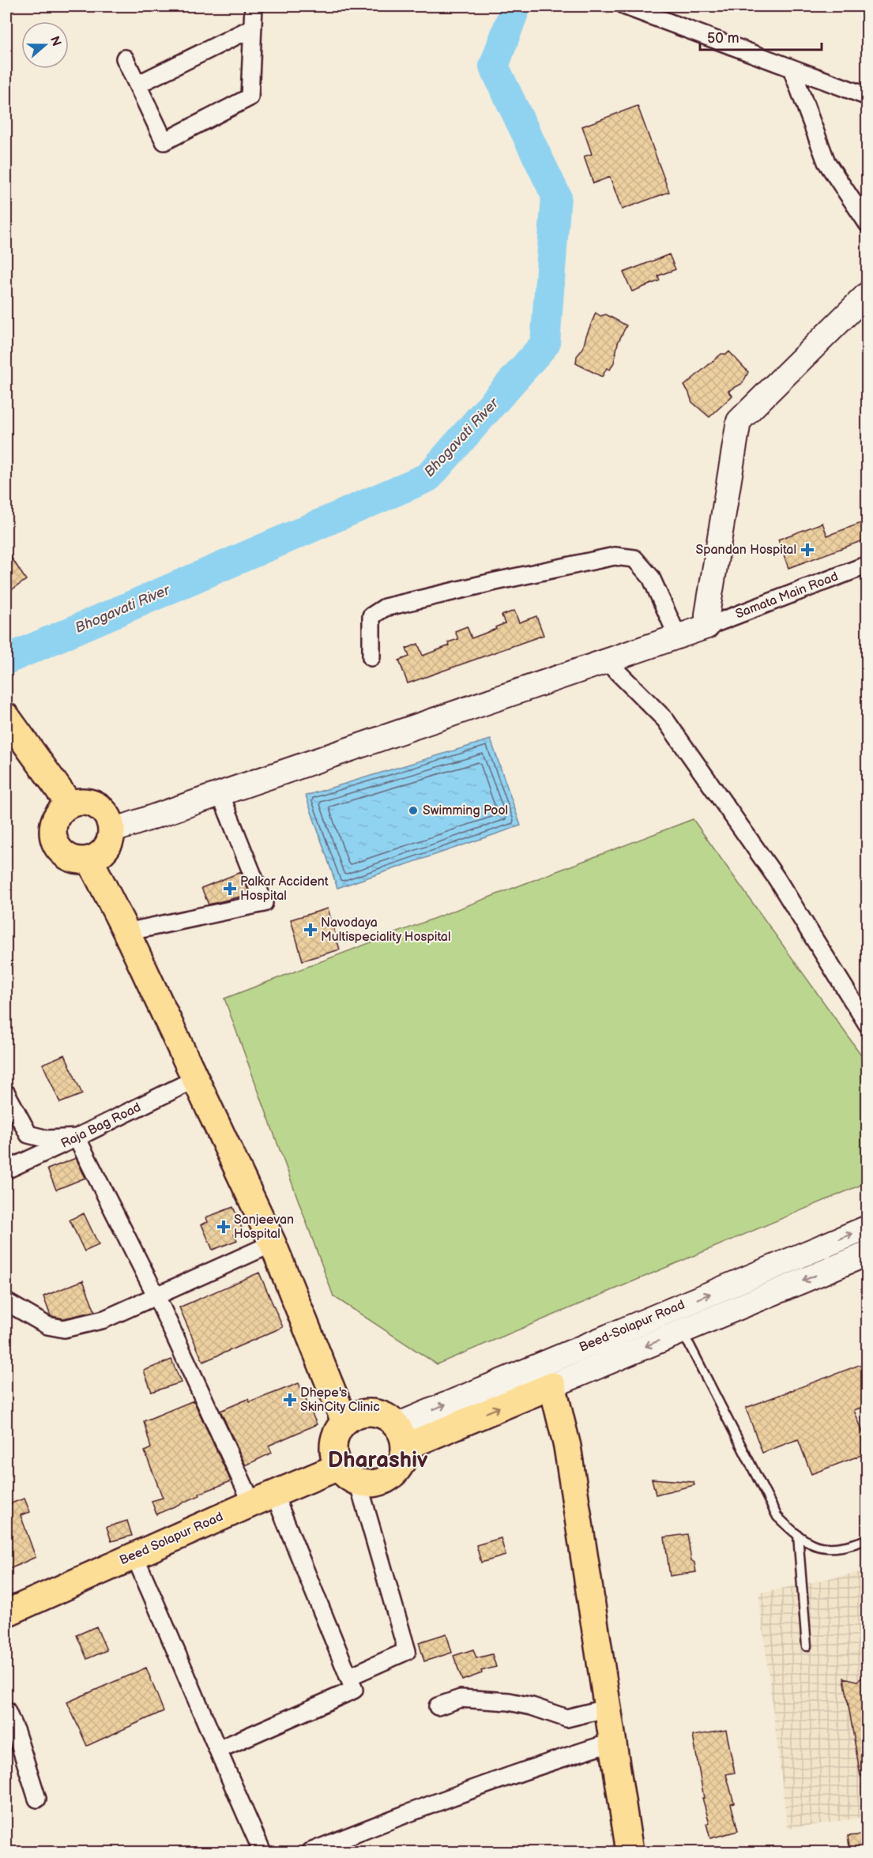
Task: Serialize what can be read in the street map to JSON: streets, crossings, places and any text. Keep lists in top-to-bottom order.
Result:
{
  "streets": {
    "main road": ["Beed Solapur Road"],
    "street": ["Samata Main Road", "Raja Bag Road", "Beed-Solapur Road"]
  },
  "crossings": [
    ["Beed-Solapur Road", "Beed Solapur Road"]
  ],
  "districts": ["Dharashiv"],
  "water": ["Bhogavati River"],
  "places": {
    "health": [
      "Spandan Hospital",
      "Palkar Accident Hospital",
      "Navodaya Multispeciality Hospital",
      "Sanjeevan Hospital",
      "Dhepe's SkinCity Clinic"
    ],
    "other": ["Swimming Pool"]
  },
  "scale_bar": "50 m",
  "north": "right"
}
